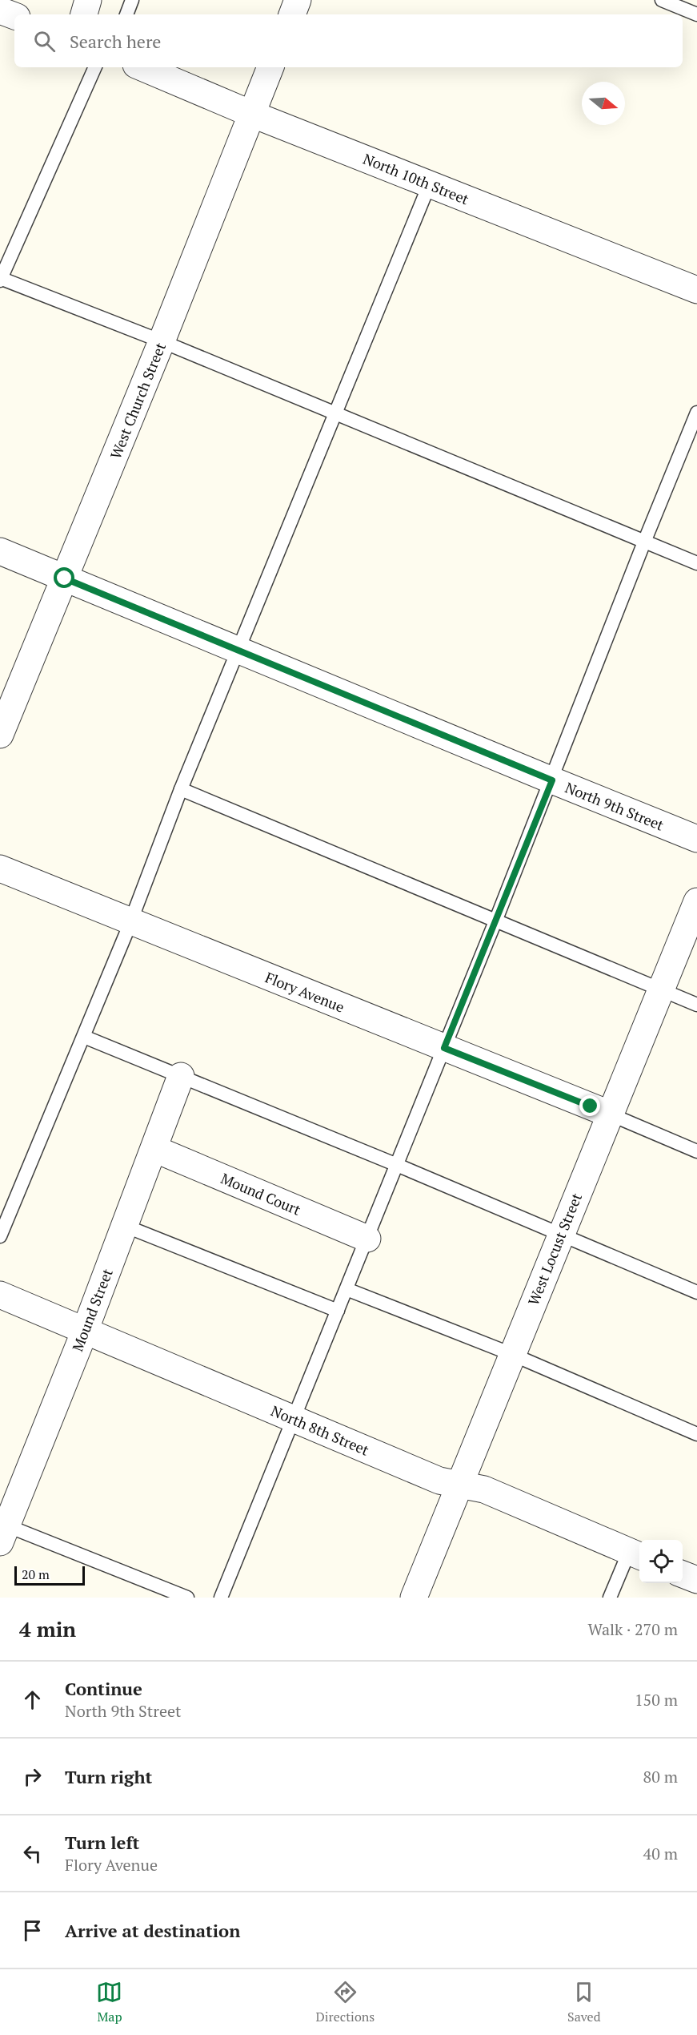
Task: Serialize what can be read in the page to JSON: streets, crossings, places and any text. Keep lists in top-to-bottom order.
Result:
{
  "streets": {
    "street": [
      "North 10th Street",
      "West Church Street",
      "North 9th Street",
      "Flory Avenue",
      "Mound Court",
      "West Locust Street",
      "Mound Street",
      "North 8th Street"
    ]
  },
  "crossings": [
    ["North 10th Street", "West Church Street"],
    ["West Church Street", "North 9th Street"],
    ["Flory Avenue", "West Locust Street"],
    ["Mound Court", "Mound Street"],
    ["West Locust Street", "North 8th Street"],
    ["Mound Street", "North 8th Street"]
  ],
  "scale_bar": "20 m",
  "north": "right",
  "page": {
    "search": "Search here",
    "scale": "20 m",
    "heading": ["4 min", "Walk · 270 m"],
    "list": [
      ["Continue", "North 9th Street", "150 m"],
      ["Turn right", "80 m"],
      ["Turn left", "Flory Avenue", "40 m"],
      "Arrive at destination"
    ],
    "nav": ["Map", "Directions", "Saved"]
  }
}
